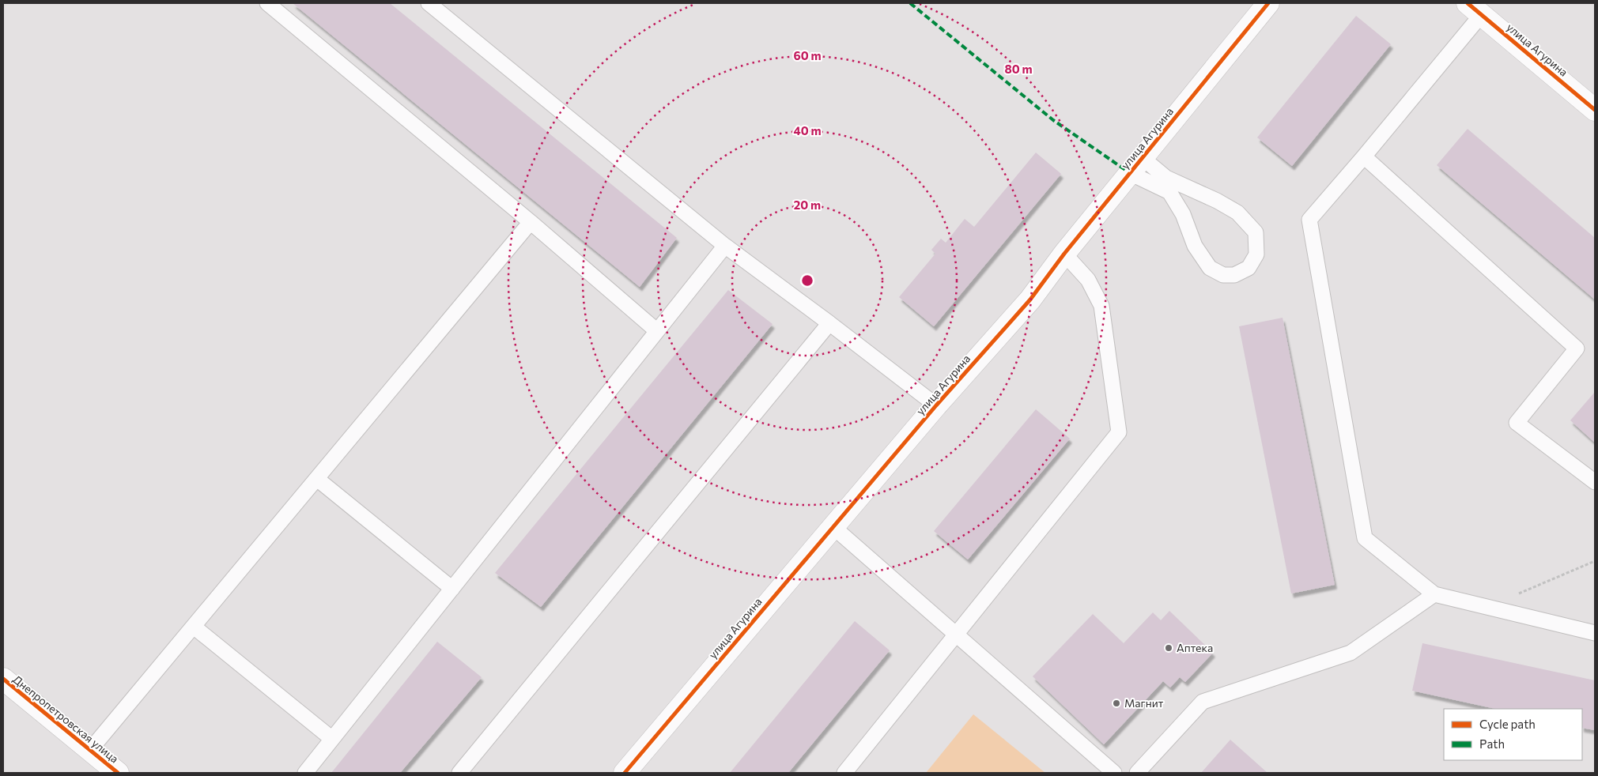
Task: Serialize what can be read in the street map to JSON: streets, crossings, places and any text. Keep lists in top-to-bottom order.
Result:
{
  "streets": {
    "street": ["улица Агурина", "Днепропетровская улица"]
  },
  "places": ["Аптека", "Магнит"],
  "legend": ["Cycle path", "Path"],
  "rings": [
    "60 m",
    "80 m",
    "40 m",
    "20 m"
  ]
}
